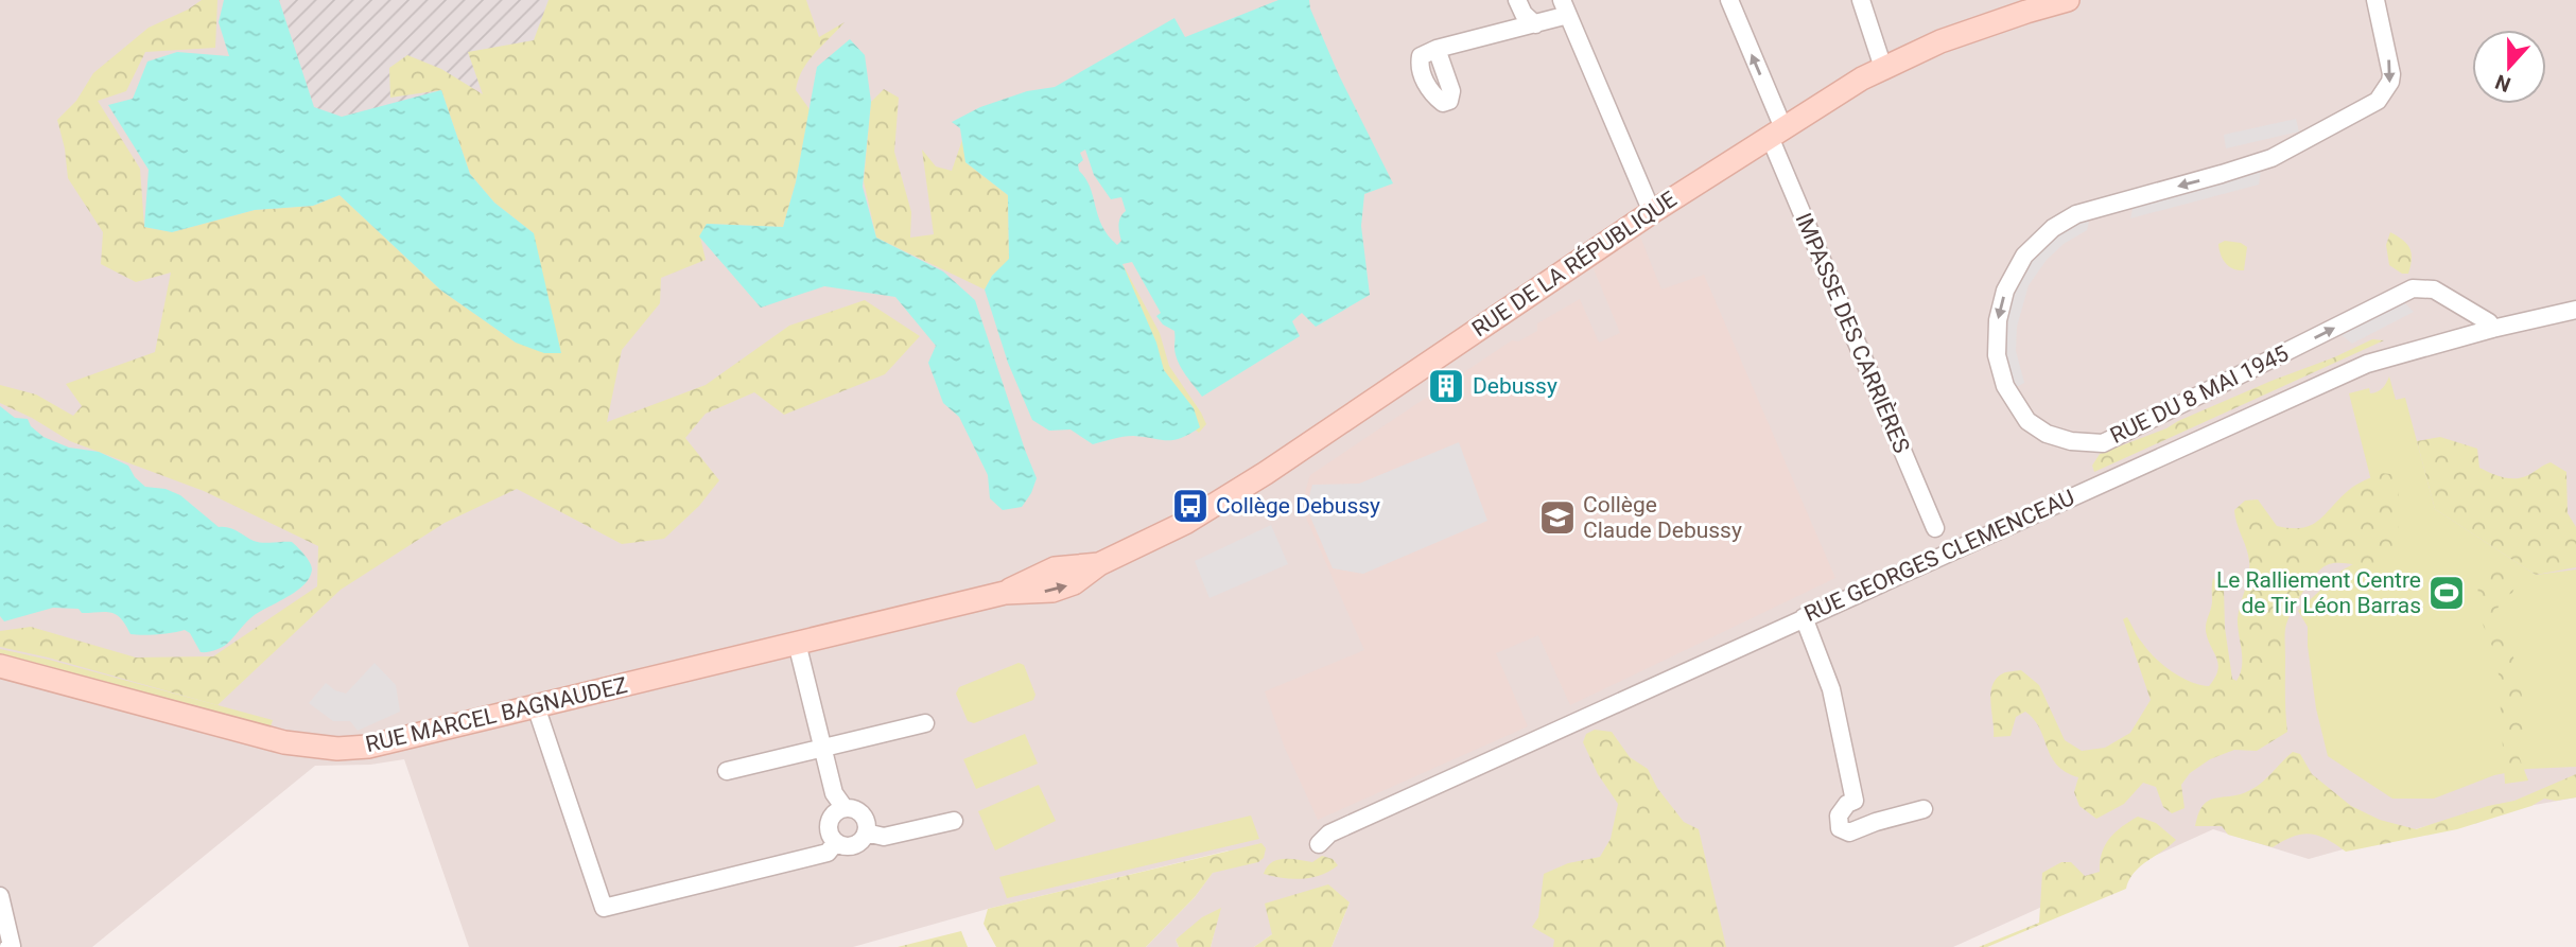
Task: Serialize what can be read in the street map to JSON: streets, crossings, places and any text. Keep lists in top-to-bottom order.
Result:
{
  "streets": {
    "street": [
      "RUE DE LA RÉPUBLIQUE",
      "IMPASSE DES CARRIÈRES",
      "RUE DU 8 MAI 1945",
      "RUE GEORGES CLEMENCEAU",
      "RUE MARCEL BAGNAUDEZ"
    ]
  },
  "crossings": [
    ["RUE DE LA RÉPUBLIQUE", "IMPASSE DES CARRIÈRES"],
    ["RUE DE LA RÉPUBLIQUE", "RUE MARCEL BAGNAUDEZ"],
    ["RUE DU 8 MAI 1945", "RUE GEORGES CLEMENCEAU"]
  ],
  "places": {
    "building": ["Debussy"],
    "bus stop": ["Collège Debussy"],
    "school or university": ["Collège Claude Debussy"],
    "sports": ["Le Ralliement Centre de Tir Léon Barras"]
  },
  "north": "bottom"
}
